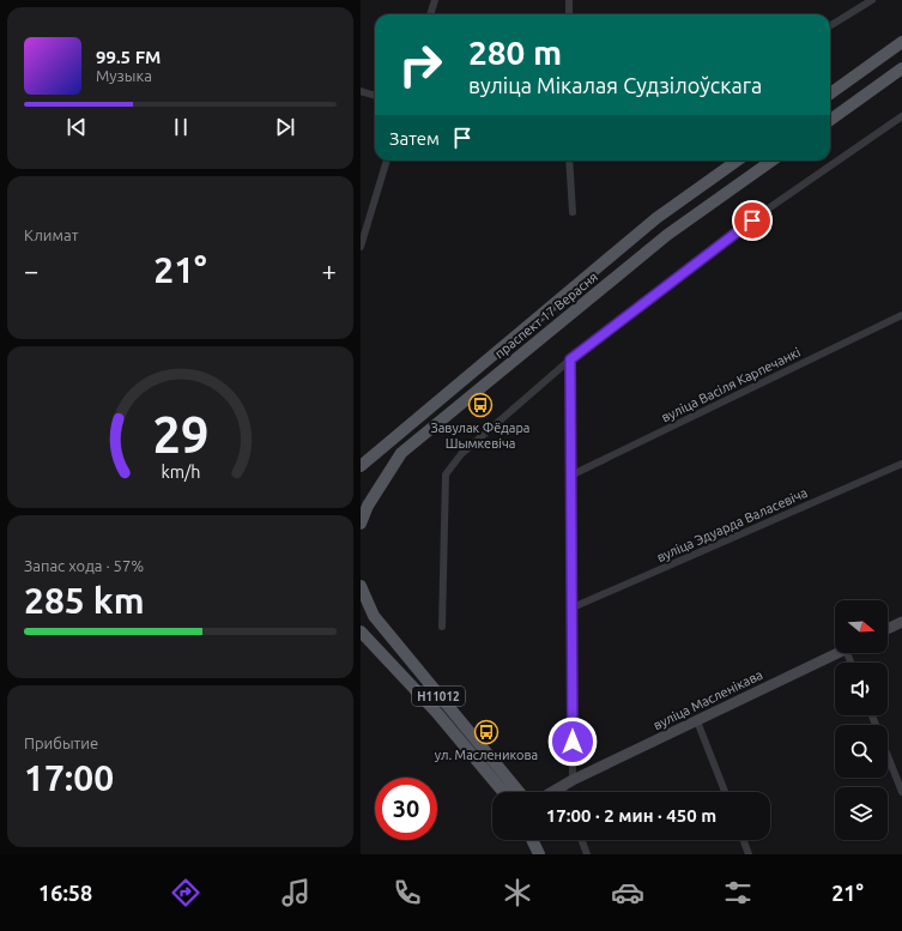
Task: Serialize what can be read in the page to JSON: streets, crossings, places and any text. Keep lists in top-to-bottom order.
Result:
{
  "streets": {
    "main road": ["праспект 17 Верасня", "Н11012", "вуліца Масленікава"],
    "street": ["вуліца Васіля Карпечанкі", "вуліца Эдуарда Валасевіча"]
  },
  "places": {
    "bus stop": ["Завулак Фёдара Шымкевіча", "ул. Масленикова"]
  },
  "north": "right",
  "page": {
    "turn": ["280 m", "вуліца Мікалая Судзілоўскага"],
    "song": ["99.5 FM", "Музыка"],
    "then": "Затем",
    "tile": [
      "Климат",
      ["Запас хода · 57%", "285 km"],
      ["Прибытие", "17:00"]
    ],
    "heat": ["−", "21°", "+"],
    "limit": "30",
    "trip": "17:00 · 2 мин · 450 m",
    "tabs": ["16:58", "21°"],
    "gauge": ["29", "km/h"]
  }
}
